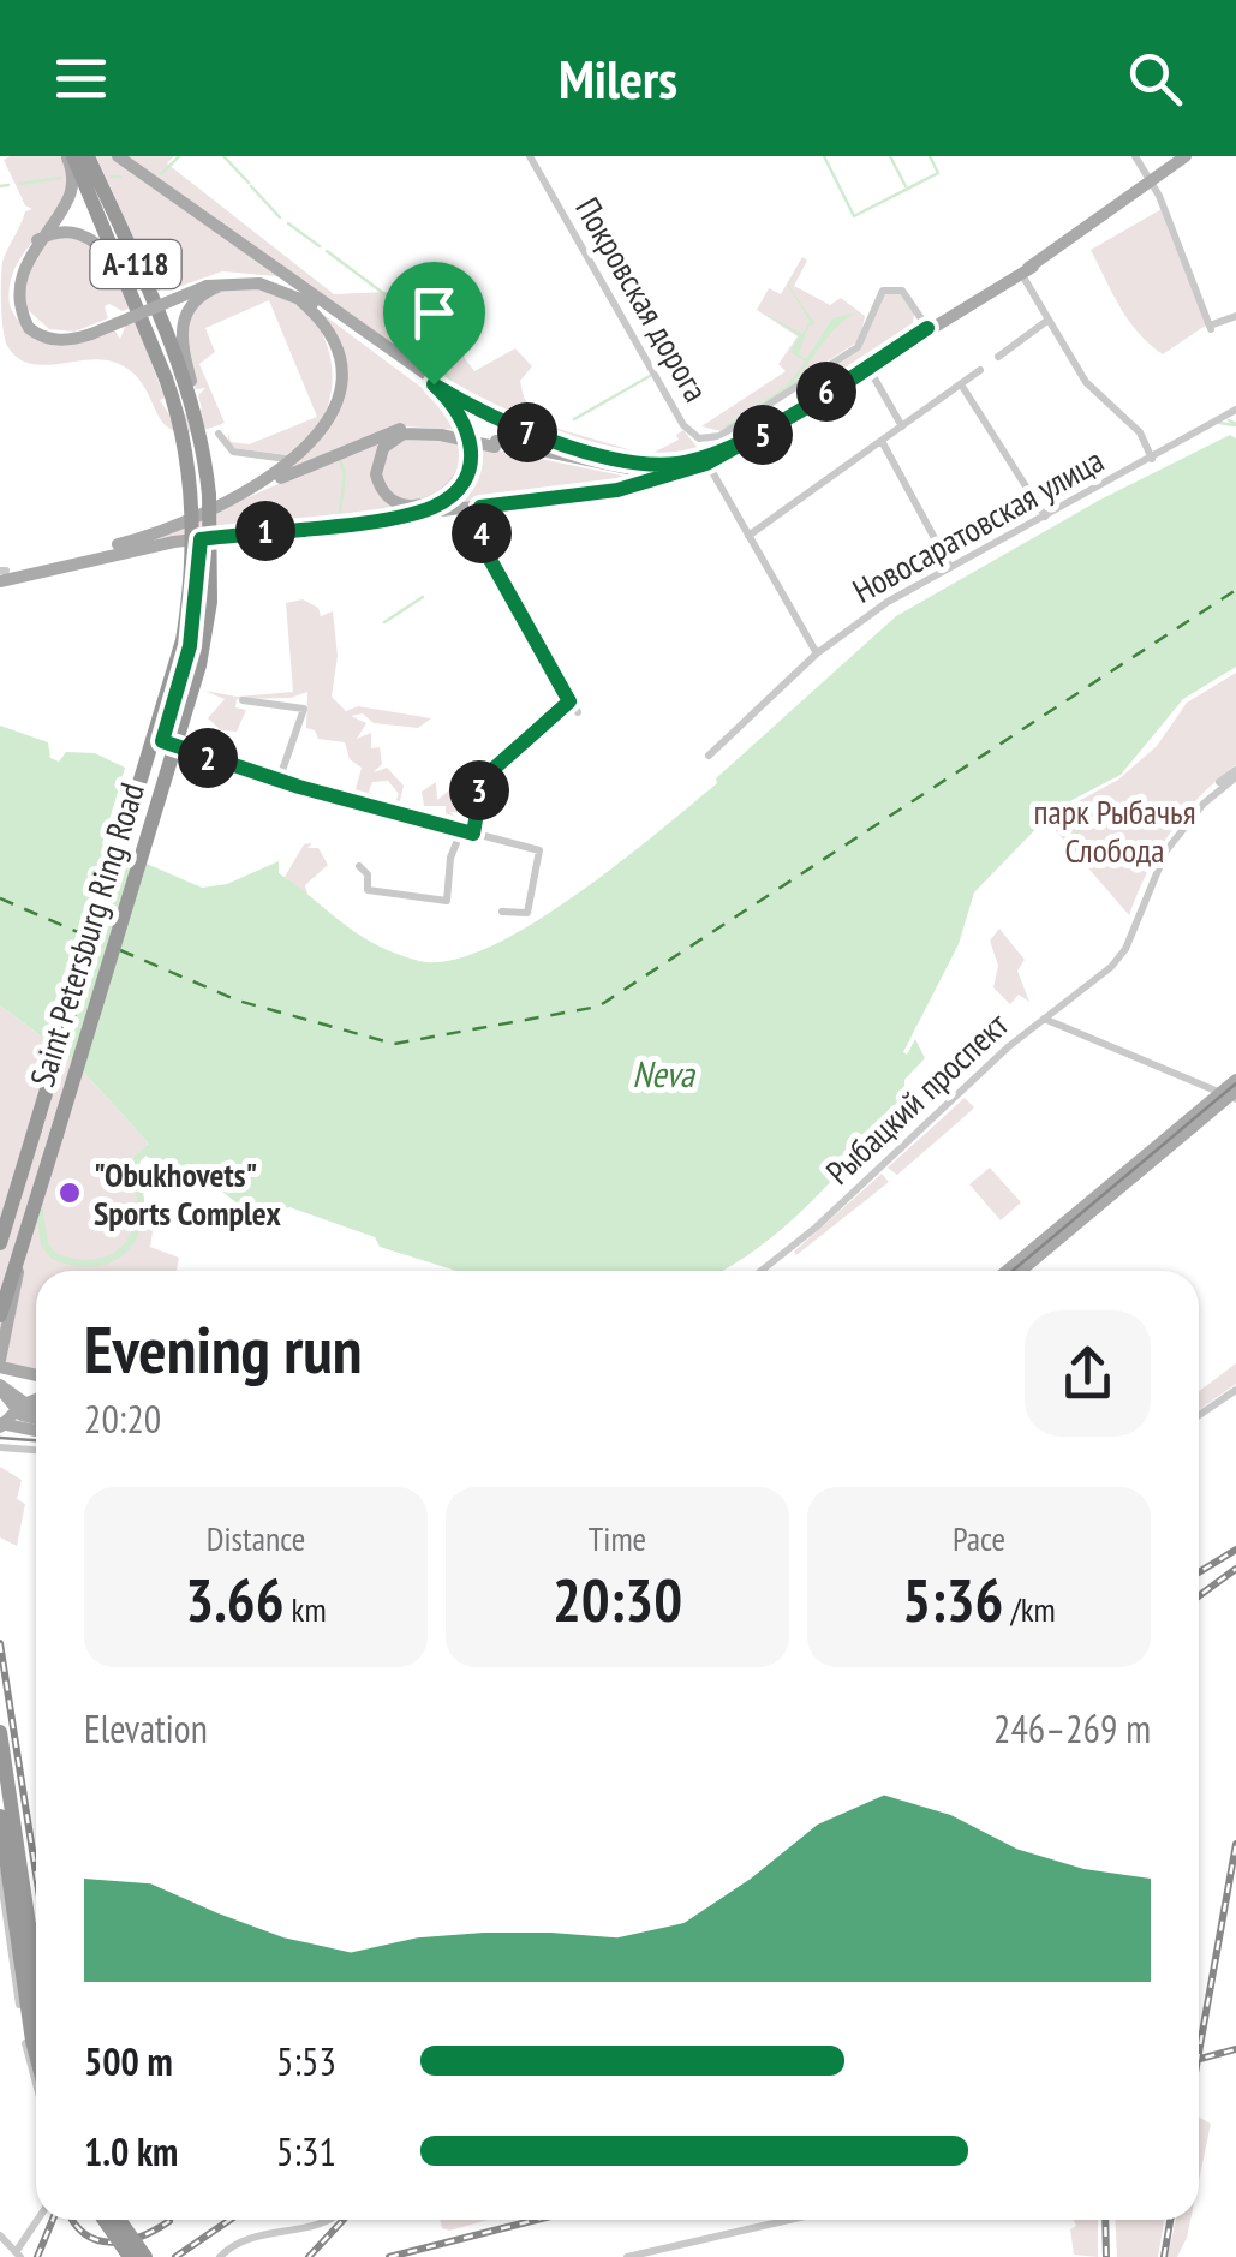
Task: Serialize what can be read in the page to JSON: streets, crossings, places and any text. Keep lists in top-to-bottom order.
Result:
{
  "streets": {
    "highway": ["А-118", "Saint Petersburg Ring Road"],
    "street": ["Покровская дорога", "Новосаратовская улица", "Рыбацкий проспект"]
  },
  "water": ["Neva"],
  "parks": ["парк Рыбачья Слобода"],
  "places": ["\"Obukhovets\" Sports Complex"],
  "page": {
    "header": "Milers",
    "pins": [
      "6",
      "7",
      "5",
      "1",
      "4",
      "2",
      "3"
    ],
    "heading": ["Evening run", "20:20"],
    "stats": [
      ["Distance", "3.66 km"],
      ["Time", "20:30"],
      ["Pace", "5:36 /km"]
    ],
    "chart": ["Elevation", "246–269 m"],
    "list": [
      {
        "name": "500 m",
        "note": "5:53"
      },
      {
        "name": "1.0 km",
        "note": "5:31"
      }
    ]
  }
}
